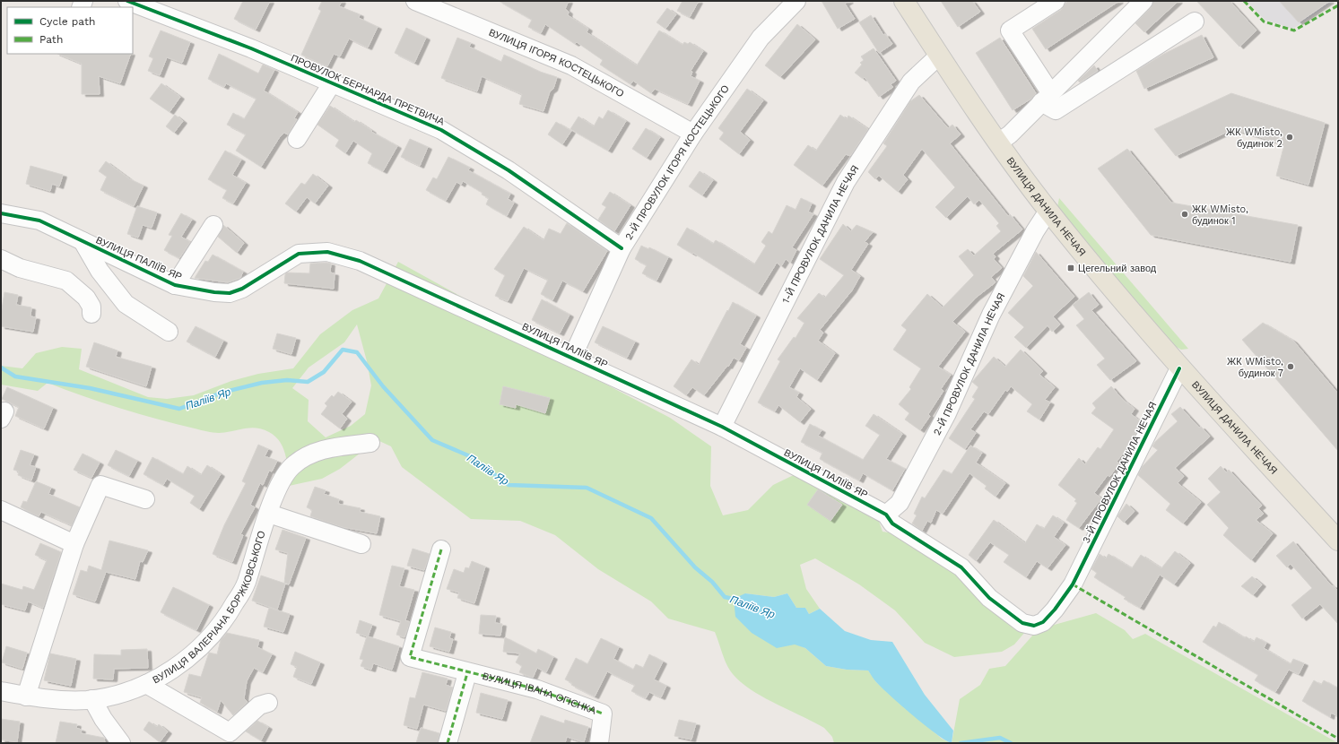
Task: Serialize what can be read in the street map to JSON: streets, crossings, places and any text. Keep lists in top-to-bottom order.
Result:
{
  "streets": {
    "main road": ["ВУЛИЦЯ ДАНИЛА НЕЧАЯ"],
    "street": [
      "ВУЛИЦЯ ІГОРЯ КОСТЕЦЬКОГО",
      "ПРОВУЛОК БЕРНАРДА ПРЕТВИЧА",
      "2-Й ПРОВУЛОК ІГОРЯ КОСТЕЦЬКОГО",
      "1-Й ПРОВУЛОК ДАНИЛА НЕЧАЯ",
      "ВУЛИЦЯ ПАЛІЇВ ЯР",
      "2-Й ПРОВУЛОК ДАНИЛА НЕЧАЯ",
      "3-Й ПРОВУЛОК ДАНИЛА НЕЧАЯ",
      "ВУЛИЦЯ ВАЛЕРІАНА БОРЖКОВСЬКОГО",
      "ВУЛИЦЯ ІВАНА ОГІЄНКА"
    ]
  },
  "crossings": [
    ["ВУЛИЦЯ ІГОРЯ КОСТЕЦЬКОГО", "2-Й ПРОВУЛОК ІГОРЯ КОСТЕЦЬКОГО"],
    ["ПРОВУЛОК БЕРНАРДА ПРЕТВИЧА", "2-Й ПРОВУЛОК ІГОРЯ КОСТЕЦЬКОГО"],
    ["2-Й ПРОВУЛОК ІГОРЯ КОСТЕЦЬКОГО", "ВУЛИЦЯ ПАЛІЇВ ЯР"],
    ["ВУЛИЦЯ ДАНИЛА НЕЧАЯ", "1-Й ПРОВУЛОК ДАНИЛА НЕЧАЯ"],
    ["ВУЛИЦЯ ДАНИЛА НЕЧАЯ", "2-Й ПРОВУЛОК ДАНИЛА НЕЧАЯ"],
    ["ВУЛИЦЯ ДАНИЛА НЕЧАЯ", "3-Й ПРОВУЛОК ДАНИЛА НЕЧАЯ"],
    ["1-Й ПРОВУЛОК ДАНИЛА НЕЧАЯ", "ВУЛИЦЯ ПАЛІЇВ ЯР"],
    ["ВУЛИЦЯ ПАЛІЇВ ЯР", "2-Й ПРОВУЛОК ДАНИЛА НЕЧАЯ"],
    ["ВУЛИЦЯ ПАЛІЇВ ЯР", "3-Й ПРОВУЛОК ДАНИЛА НЕЧАЯ"]
  ],
  "water": ["Паліїв Яр"],
  "places": {
    "other": ["ЖК WMisto, будинок 2", "ЖК WMisto, будинок 1", "ЖК WMisto, будинок 7"],
    "transit": ["Цегельний завод"]
  },
  "legend": ["Cycle path", "Path"]
}
